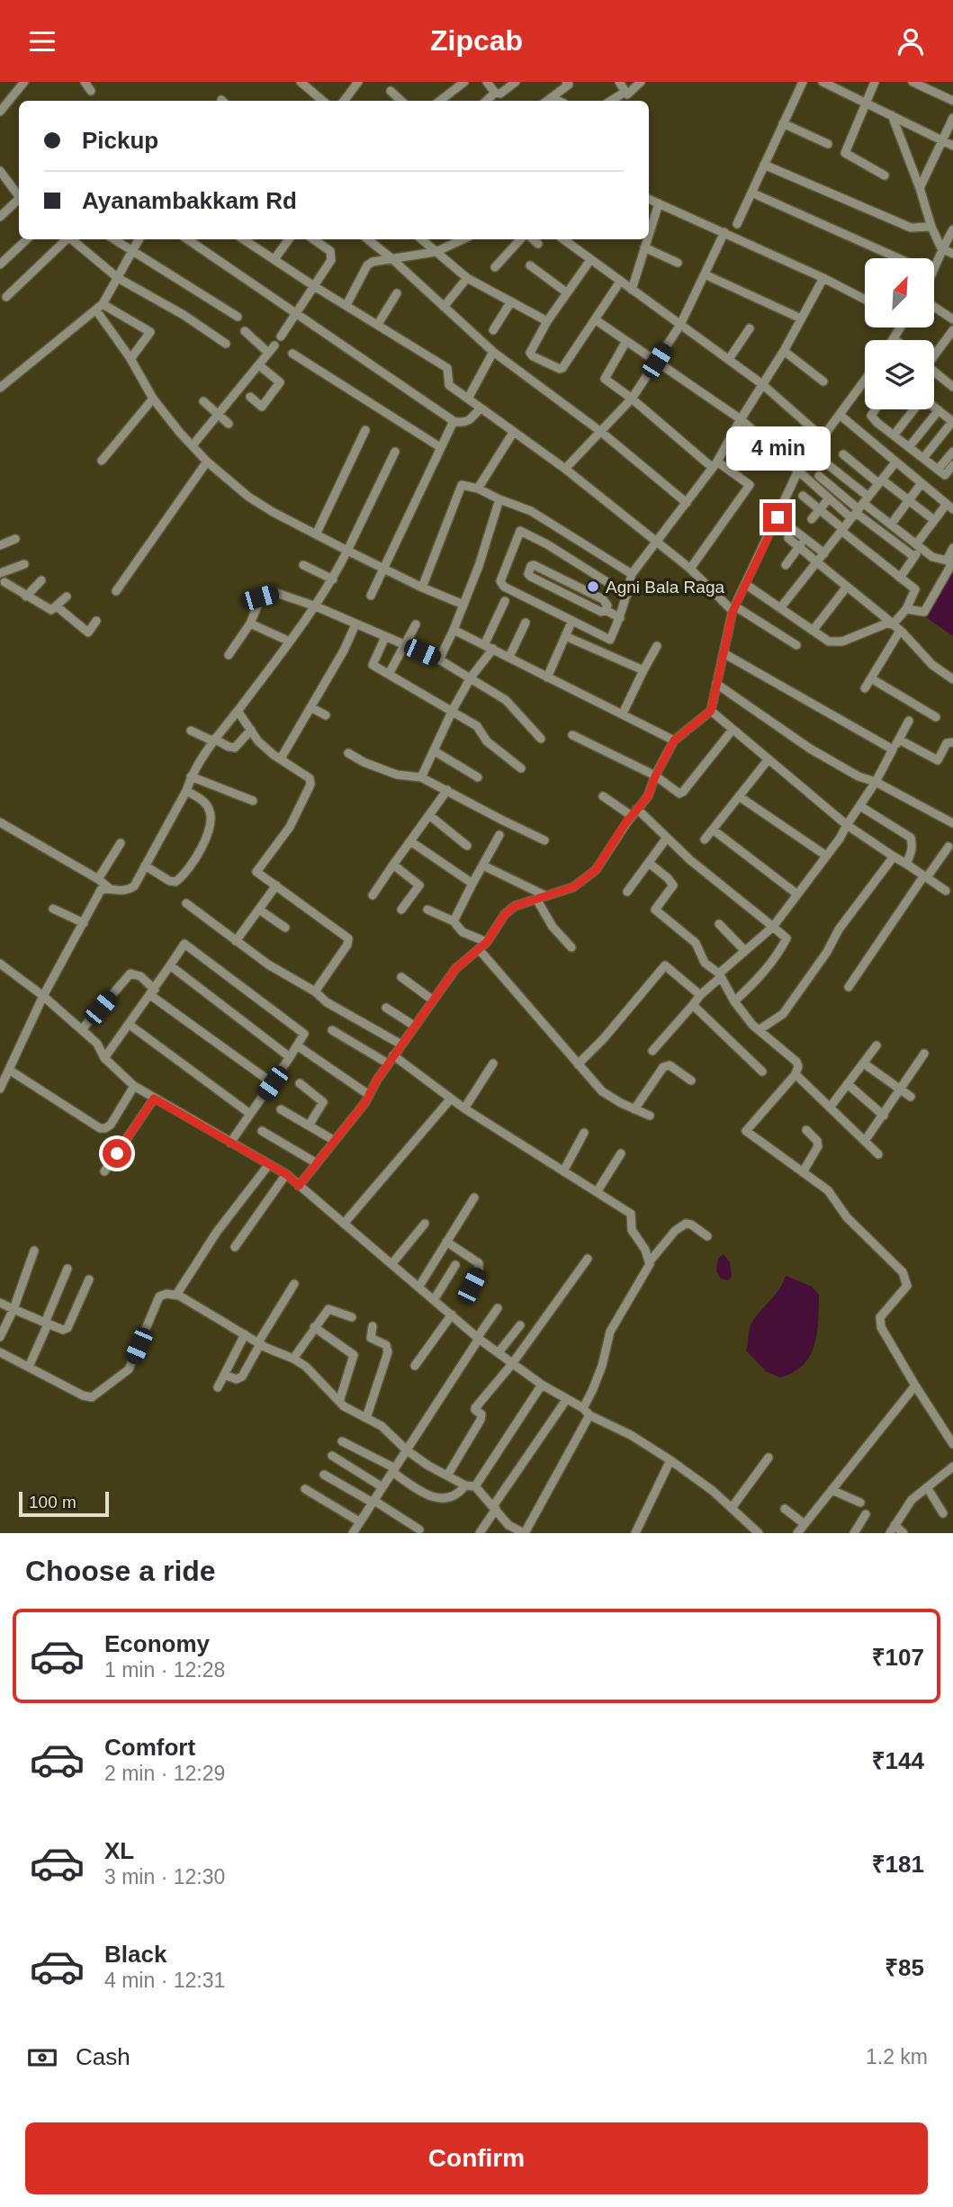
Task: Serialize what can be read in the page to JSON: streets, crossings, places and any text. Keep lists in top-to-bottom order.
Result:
{
  "places": ["Agni Bala Raga"],
  "scale_bar": "100 m",
  "north": "top right",
  "page": {
    "header": "Zipcab",
    "banner": ["Pickup", "Ayanambakkam Rd"],
    "bubble": "4 min",
    "scale": "100 m",
    "heading": "Choose a ride",
    "list": [
      {
        "name": "Economy",
        "note": "1 min · 12:28",
        "value": "₹107"
      },
      {
        "name": "Comfort",
        "note": "2 min · 12:29",
        "value": "₹144"
      },
      {
        "name": "XL",
        "note": "3 min · 12:30",
        "value": "₹181"
      },
      {
        "name": "Black",
        "note": "4 min · 12:31",
        "value": "₹85"
      }
    ],
    "pay": ["Cash", "1.2 km"],
    "buttons": "Confirm"
  }
}
